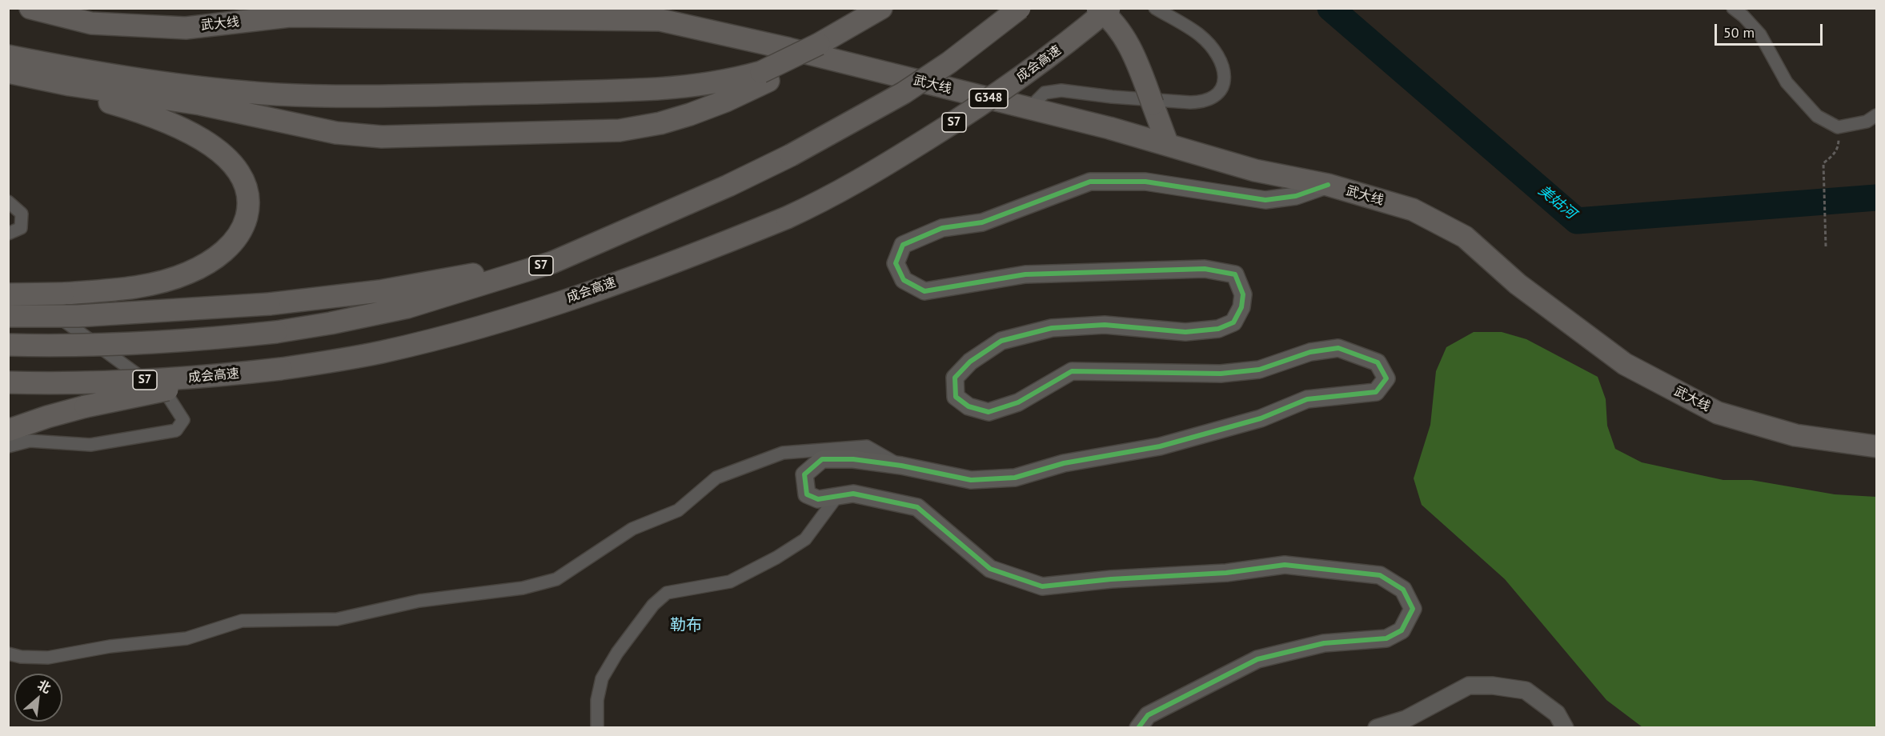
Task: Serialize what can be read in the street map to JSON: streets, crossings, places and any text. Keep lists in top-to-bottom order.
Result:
{
  "streets": {
    "highway": [
      "武大线",
      "成会高速",
      "G348",
      "S7"
    ]
  },
  "districts": ["勒布"],
  "water": ["美姑河"],
  "scale_bar": "50 m",
  "north": "top right"
}
